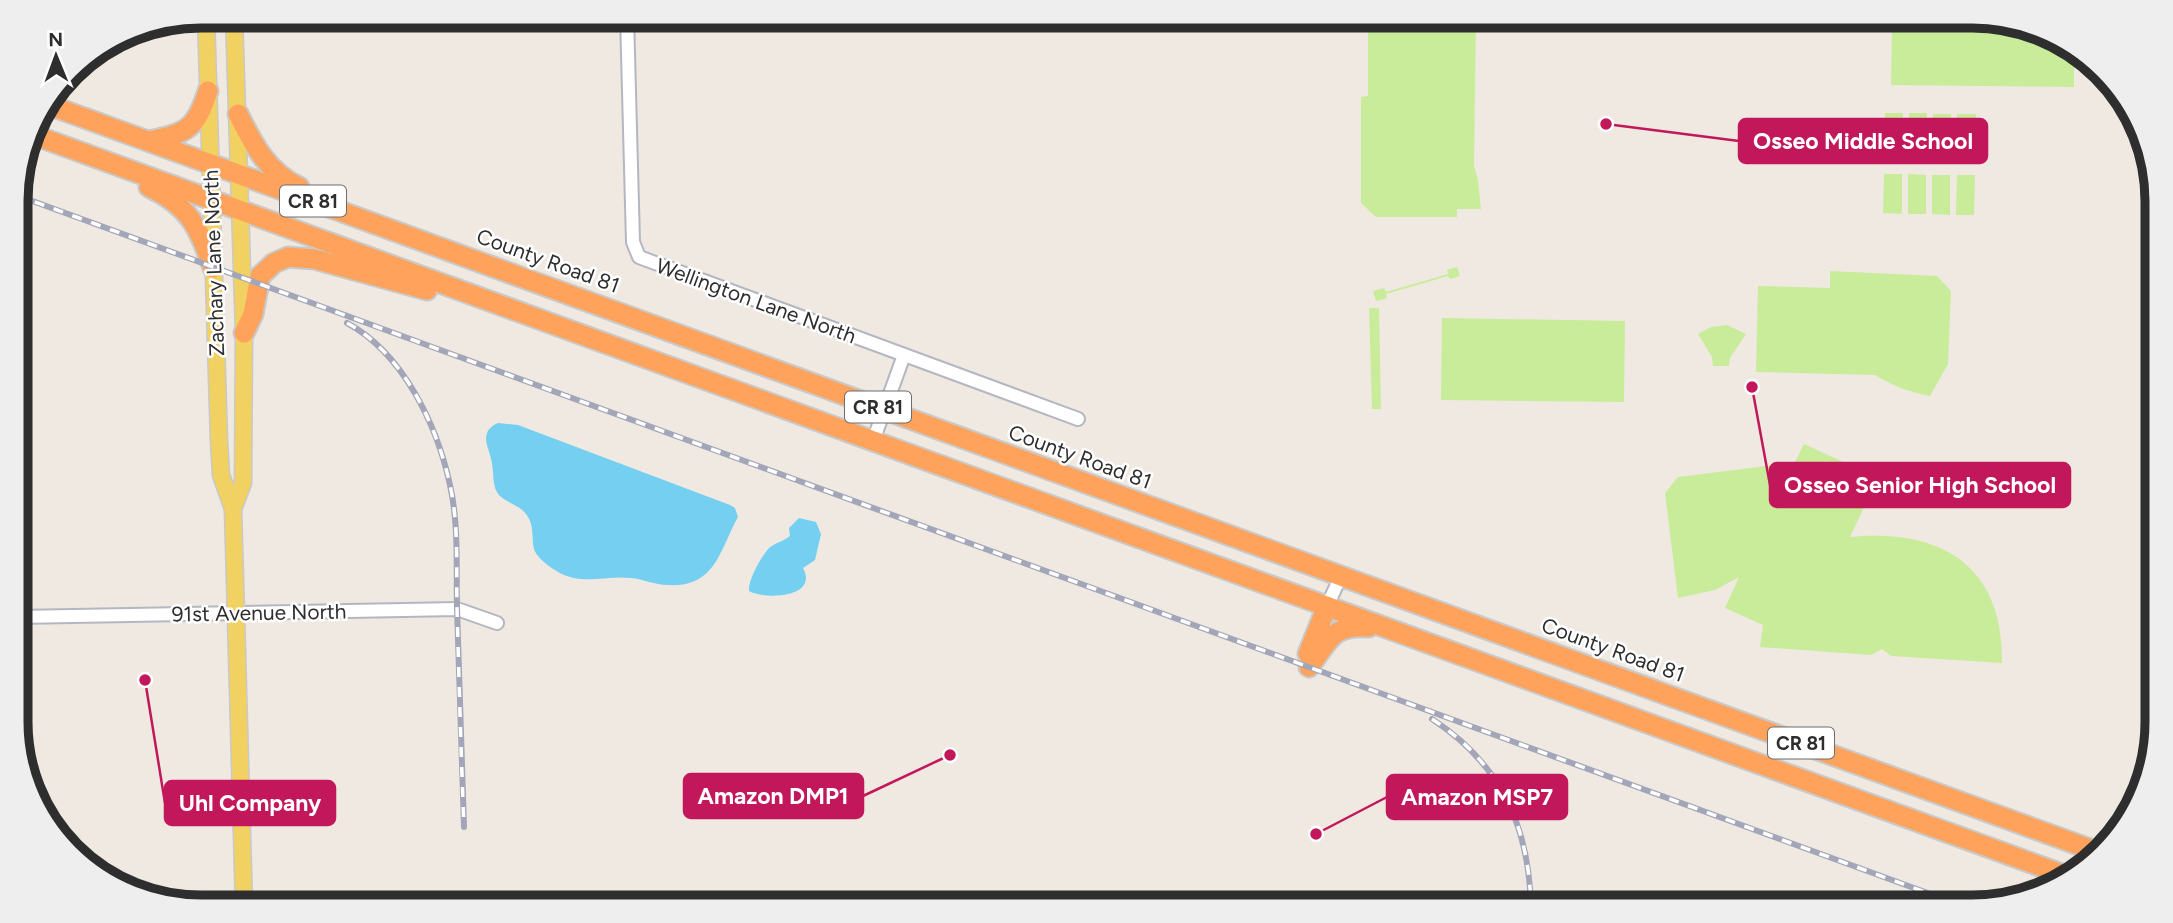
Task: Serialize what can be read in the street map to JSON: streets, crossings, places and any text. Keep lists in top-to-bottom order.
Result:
{
  "streets": {
    "highway": ["CR 81", "County Road 81"],
    "main road": ["Zachary Lane North"],
    "street": ["Wellington Lane North", "91st Avenue North"]
  },
  "crossings": [
    ["CR 81", "Zachary Lane North"],
    ["County Road 81", "Zachary Lane North"],
    ["Zachary Lane North", "91st Avenue North"]
  ],
  "places": [
    "Osseo Middle School",
    "Osseo Senior High School",
    "Uhl Company",
    "Amazon DMP1",
    "Amazon MSP7"
  ],
  "north": "top"
}
